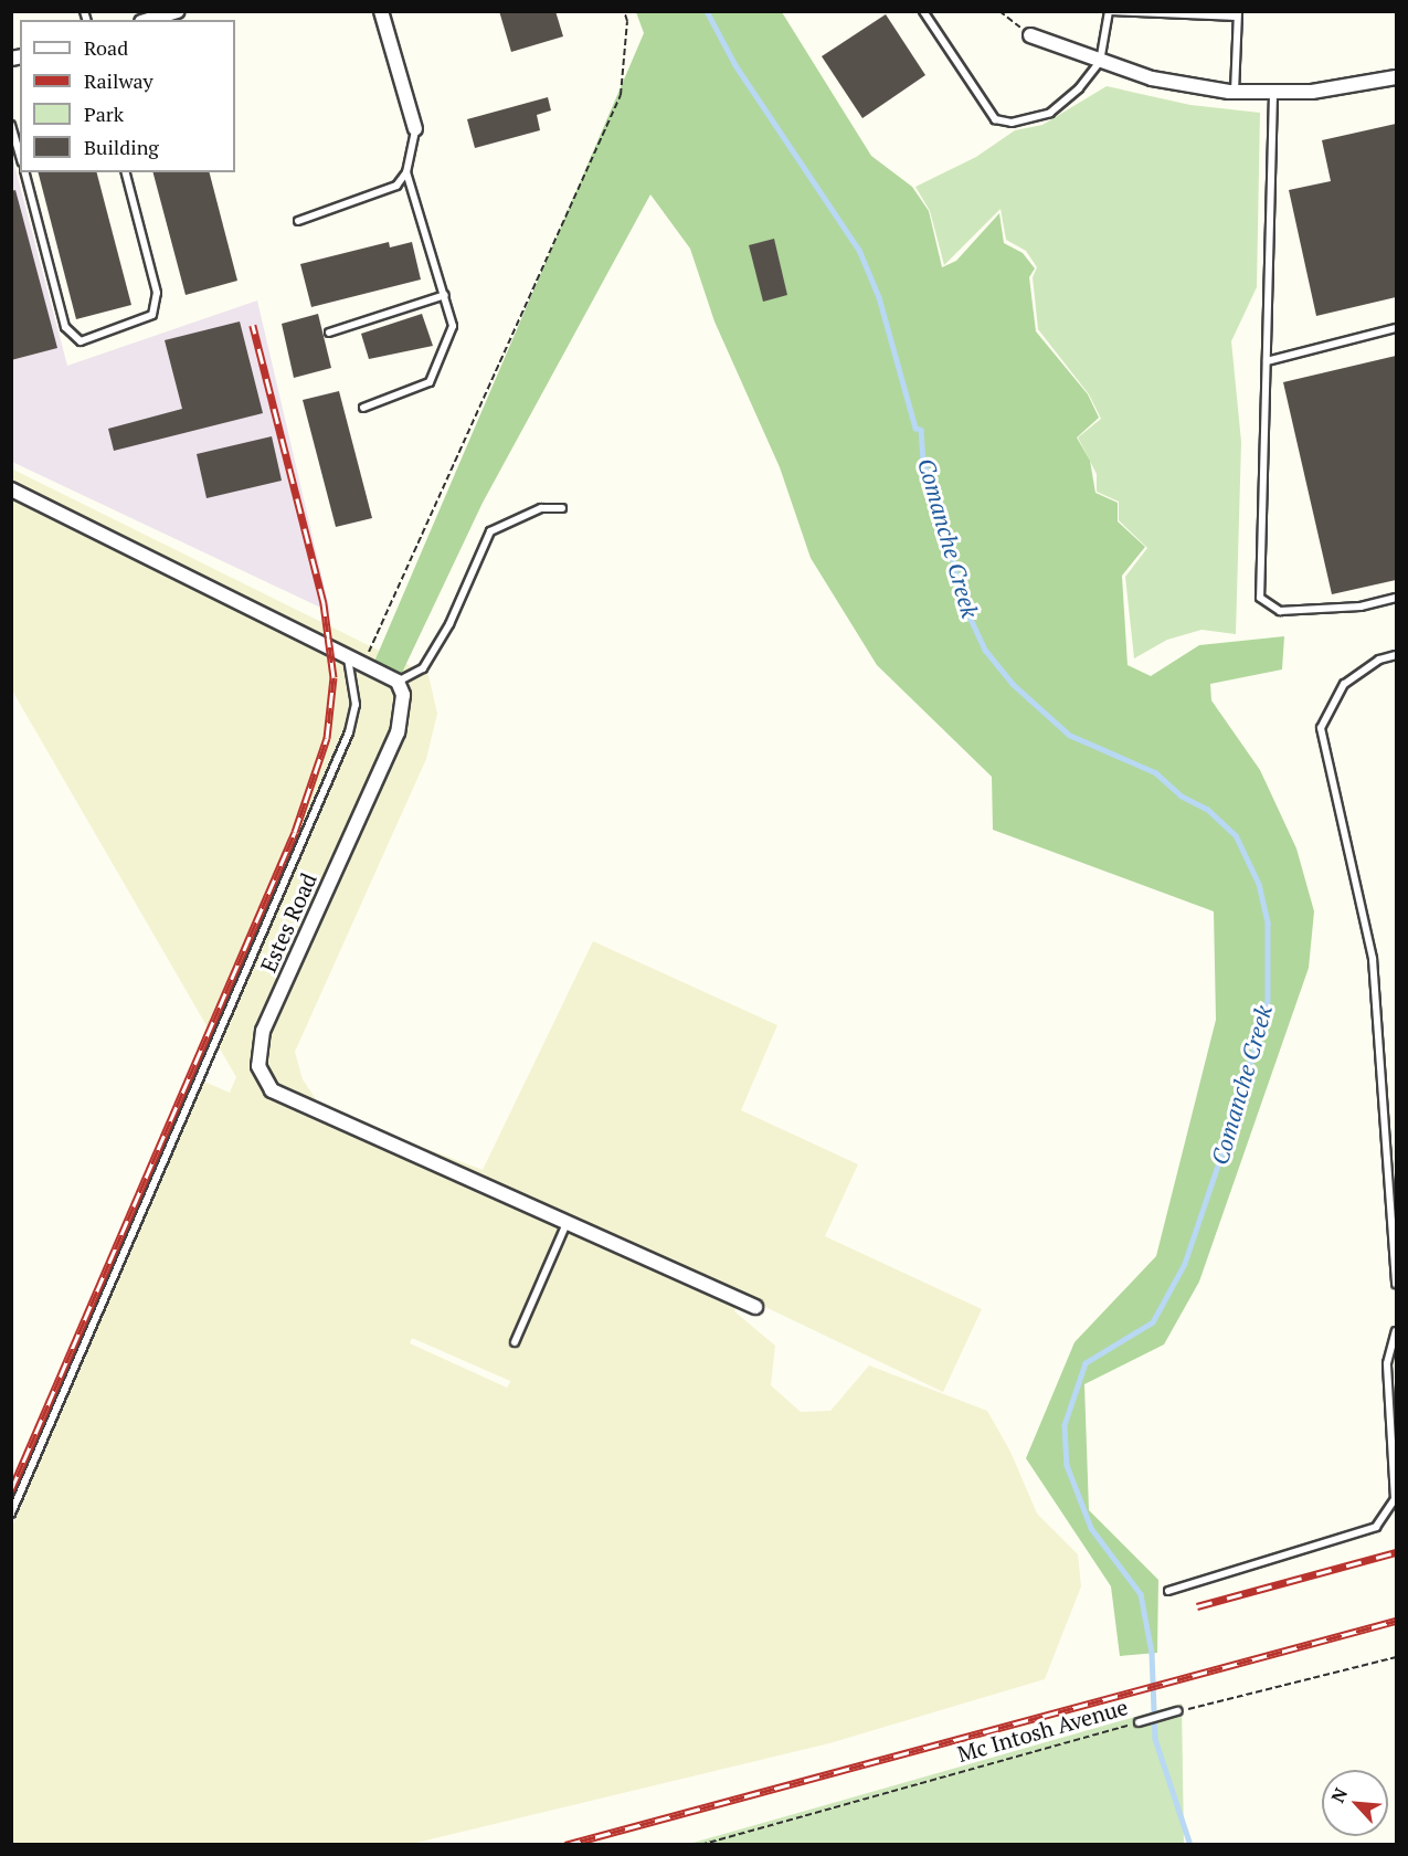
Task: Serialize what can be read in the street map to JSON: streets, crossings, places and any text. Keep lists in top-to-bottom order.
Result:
{
  "streets": {
    "street": ["Estes Road"],
    "lane": ["Mc Intosh Avenue"]
  },
  "water": ["Comanche Creek"],
  "legend": [
    "Road",
    "Railway",
    "Park",
    "Building"
  ],
  "north": "top left"
}
